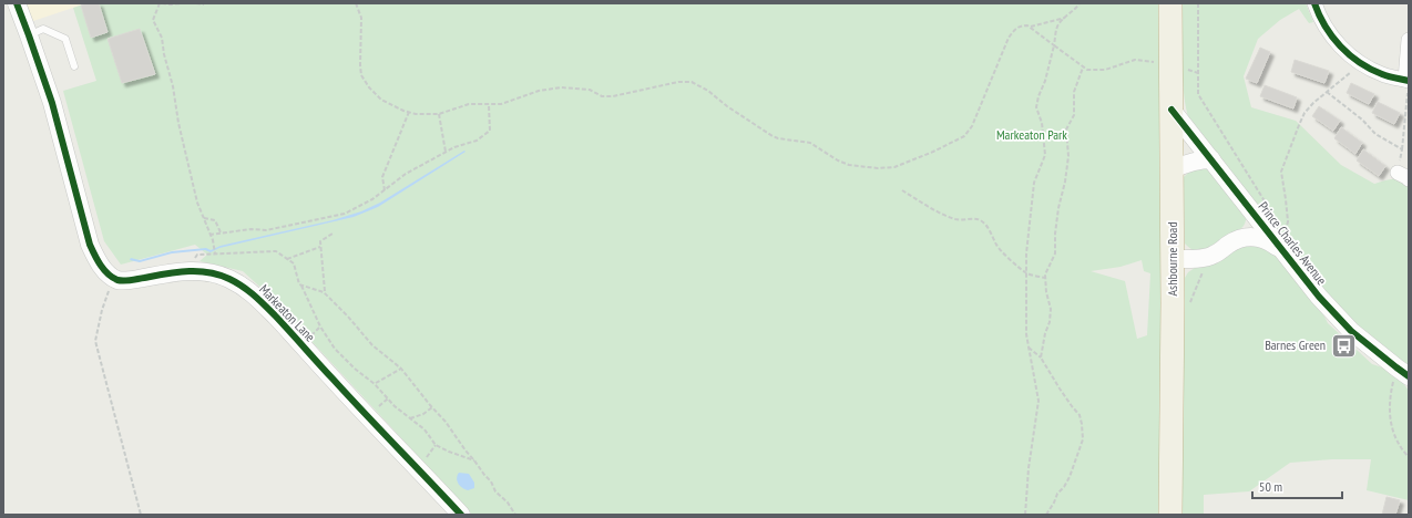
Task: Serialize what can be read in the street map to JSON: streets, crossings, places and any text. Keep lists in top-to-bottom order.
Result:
{
  "streets": {
    "highway": ["Ashbourne Road"],
    "street": ["Prince Charles Avenue", "Markeaton Lane"]
  },
  "crossings": [
    ["Prince Charles Avenue", "Ashbourne Road"]
  ],
  "parks": ["Markeaton Park"],
  "places": {
    "bus stop": ["Barnes Green"]
  },
  "scale_bar": "50 m"
}
